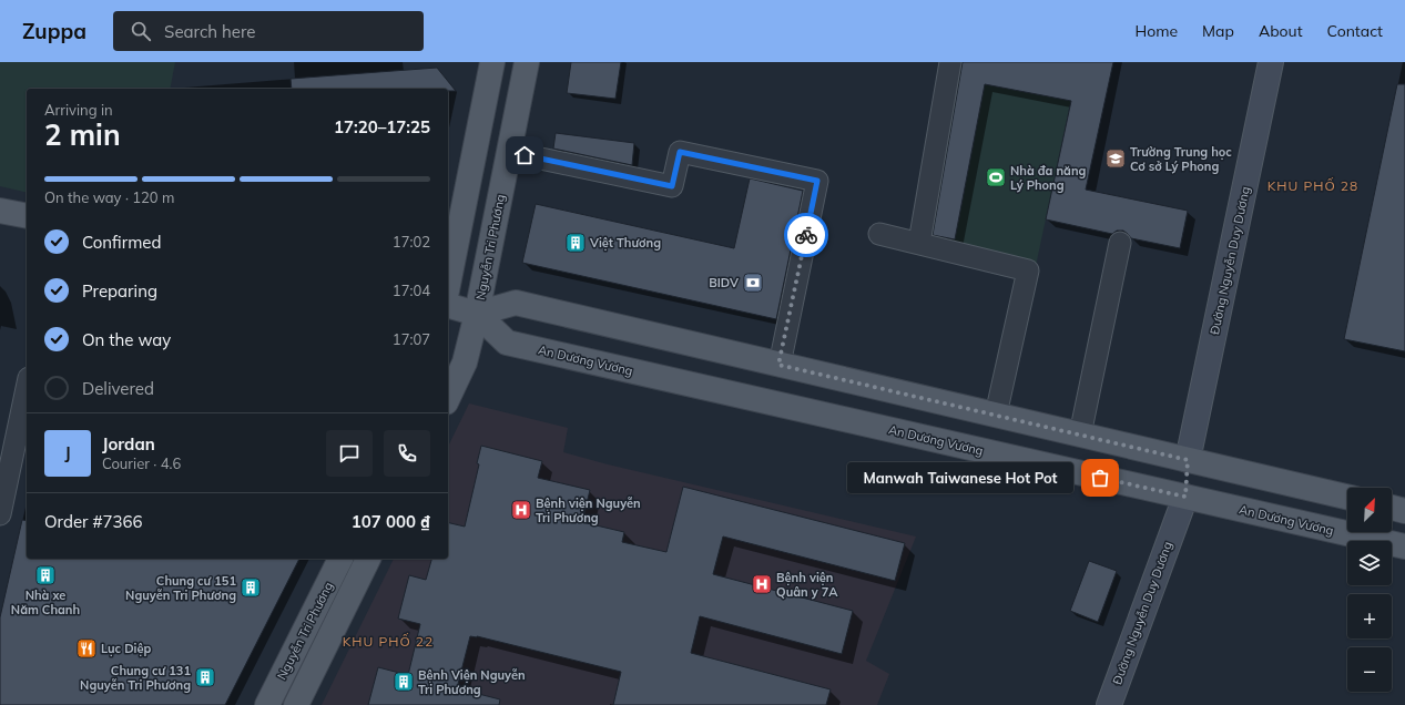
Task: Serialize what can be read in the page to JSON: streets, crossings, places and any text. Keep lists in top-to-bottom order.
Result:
{
  "streets": {
    "main road": ["Nguyễn Tri Phương", "An Dương Vương"],
    "street": ["Đường Nguyễn Duy Dương"]
  },
  "crossings": [
    ["Nguyễn Tri Phương", "An Dương Vương"],
    ["Đường Nguyễn Duy Dương", "An Dương Vương"]
  ],
  "districts": ["KHU PHỐ 28", "KHU PHỐ 22"],
  "places": {
    "school or university": ["Trường Trung học Cơ sở Lý Phong"],
    "sports": ["Nhà đa năng Lý Phong"],
    "building": [
      "Việt Thương",
      "Nhà xe Năm Chanh",
      "Chung cư 151 Nguyễn Tri Phương",
      "Chung cư 131 Nguyễn Tri Phương",
      "Bệnh Viện Nguyễn Tri Phương"
    ],
    "bank": ["BIDV"],
    "other": ["Manwah Taiwanese Hot Pot"],
    "hospital": ["Bệnh viện Nguyễn Tri Phương", "Bệnh viện Quân y 7A"],
    "restaurant": ["Lục Diệp"]
  },
  "north": "top right",
  "page": {
    "header": "Zuppa",
    "search": "Search here",
    "nav": [
      "Home",
      "Map",
      "About",
      "Contact"
    ],
    "heading": ["2 min", "Arriving in", "17:20–17:25"],
    "panel": [
      "Jordan",
      "Courier · 4.6",
      "Order #7366",
      "107 000 ₫"
    ],
    "bar": "On the way · 120 m",
    "list": [
      ["Confirmed", "17:02"],
      ["Preparing", "17:04"],
      ["On the way", "17:07"],
      "Delivered"
    ],
    "round": "J",
    "bubble": "Manwah Taiwanese Hot Pot",
    "map_buttons": ["+", "−"]
  }
}
